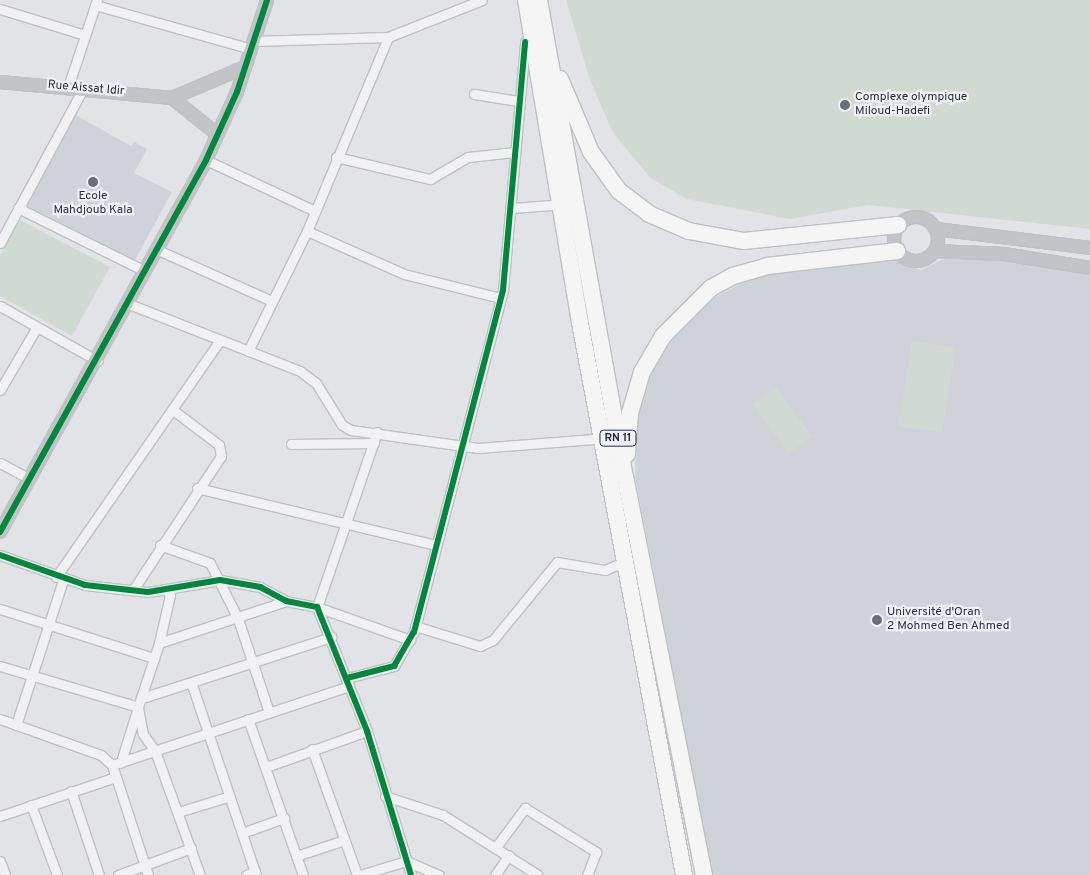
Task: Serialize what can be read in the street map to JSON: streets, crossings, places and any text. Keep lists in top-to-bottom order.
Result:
{
  "streets": {
    "highway": ["RN 11"],
    "street": ["Rue Aissat Idir"]
  },
  "places": ["Complexe olympique Miloud-Hadefi", "Ecole Mahdjoub Kala", "Université d'Oran 2 Mohmed Ben Ahmed"]
}
